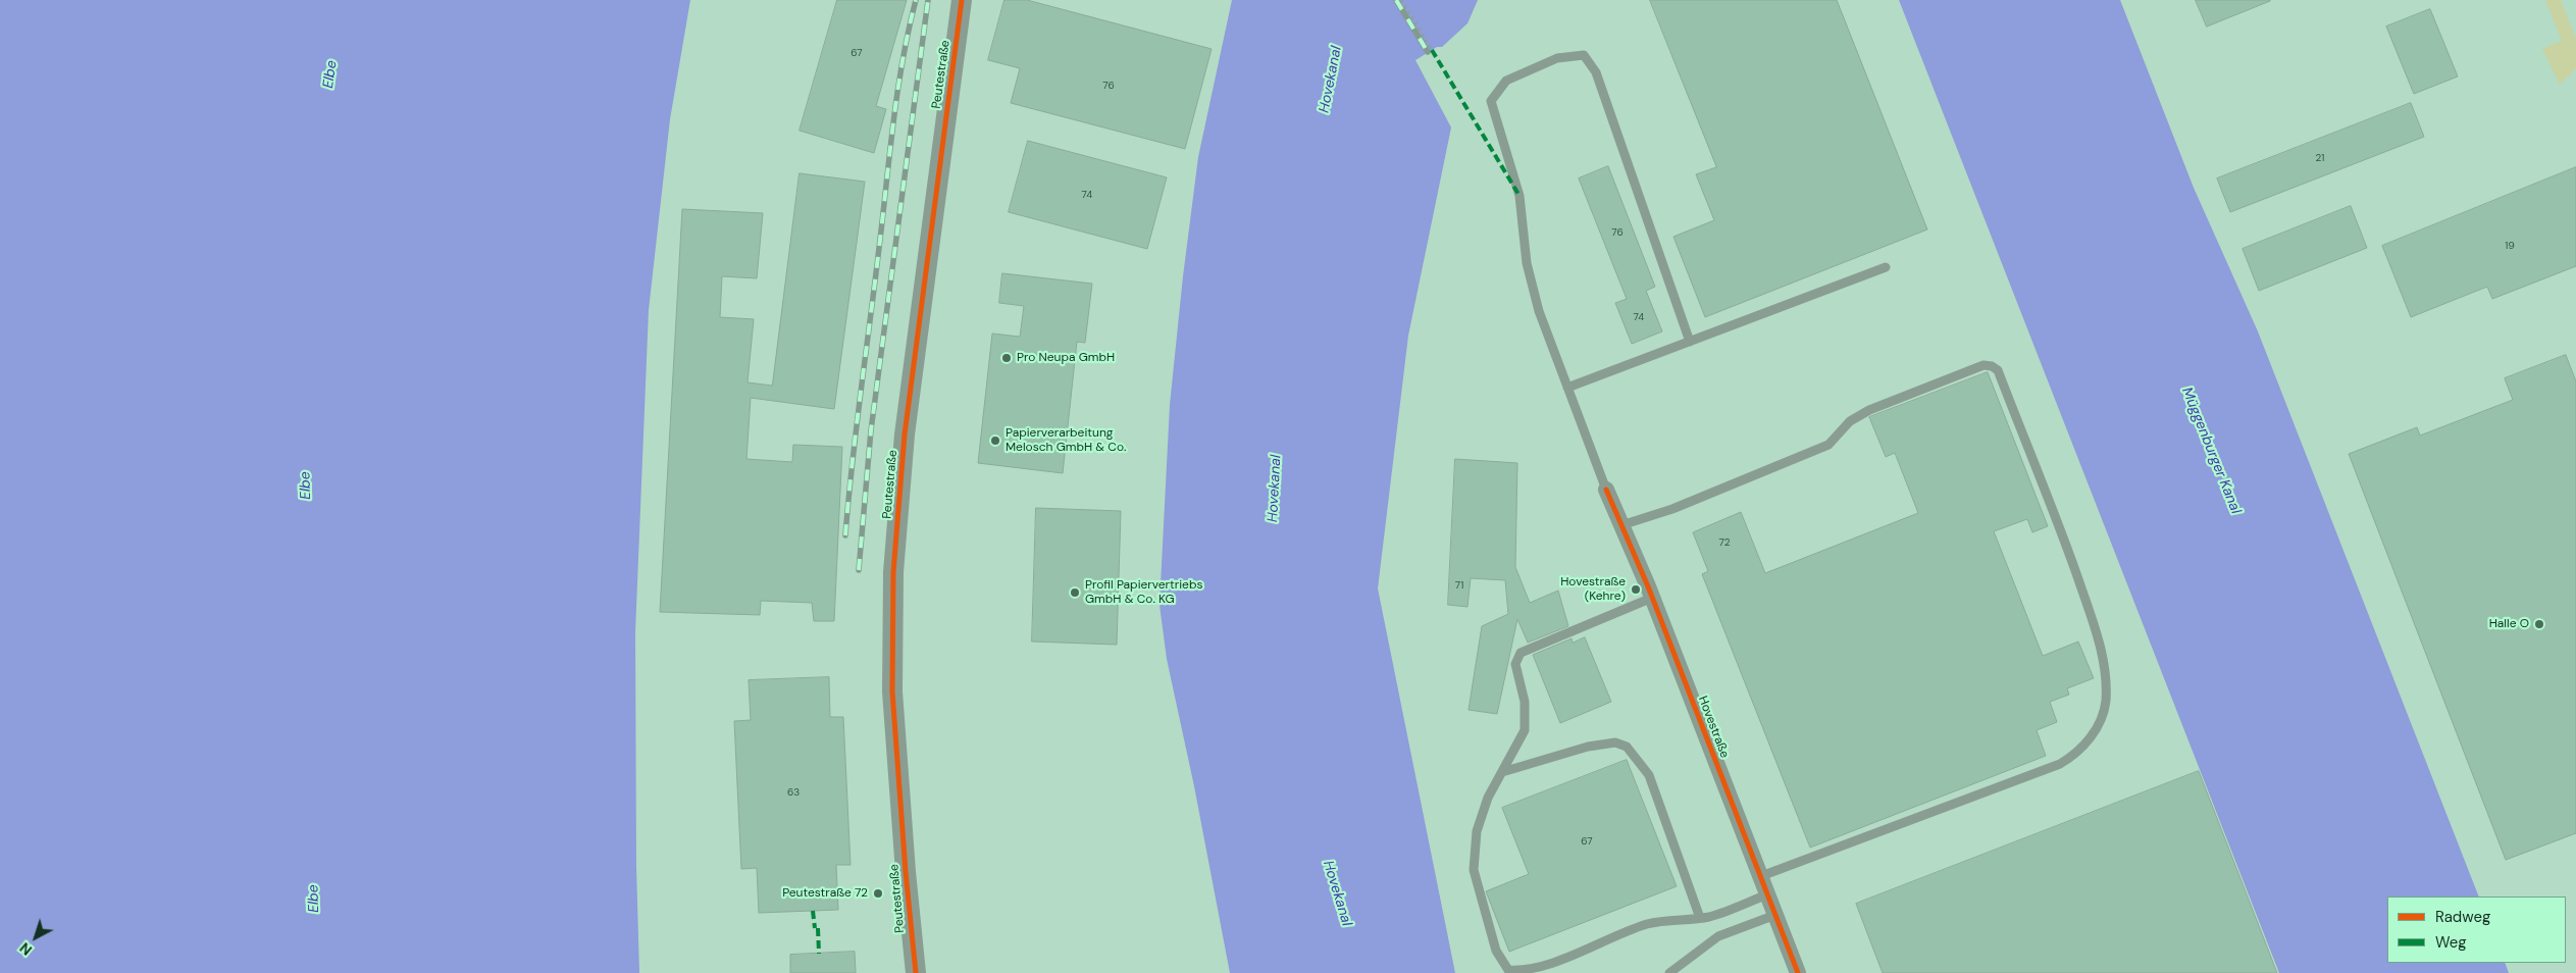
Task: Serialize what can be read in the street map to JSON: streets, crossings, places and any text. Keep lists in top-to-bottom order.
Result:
{
  "streets": {
    "street": ["Peutestraße", "Hovestraße"]
  },
  "water": ["Elbe", "Hovekanal", "Müggenburger Kanal"],
  "places": [
    "Pro Neupa GmbH",
    "Papierverarbeitung Melosch GmbH & Co.",
    "Hovestraße (Kehre)",
    "Profil Papiervertriebs GmbH & Co. KG",
    "Halle O",
    "Peutestraße 72"
  ],
  "house_numbers": [
    "67",
    "76",
    "21",
    "74",
    "76",
    "19",
    "74",
    "72",
    "71",
    "63",
    "67"
  ],
  "legend": ["Radweg", "Weg"],
  "north": "bottom left"
}
